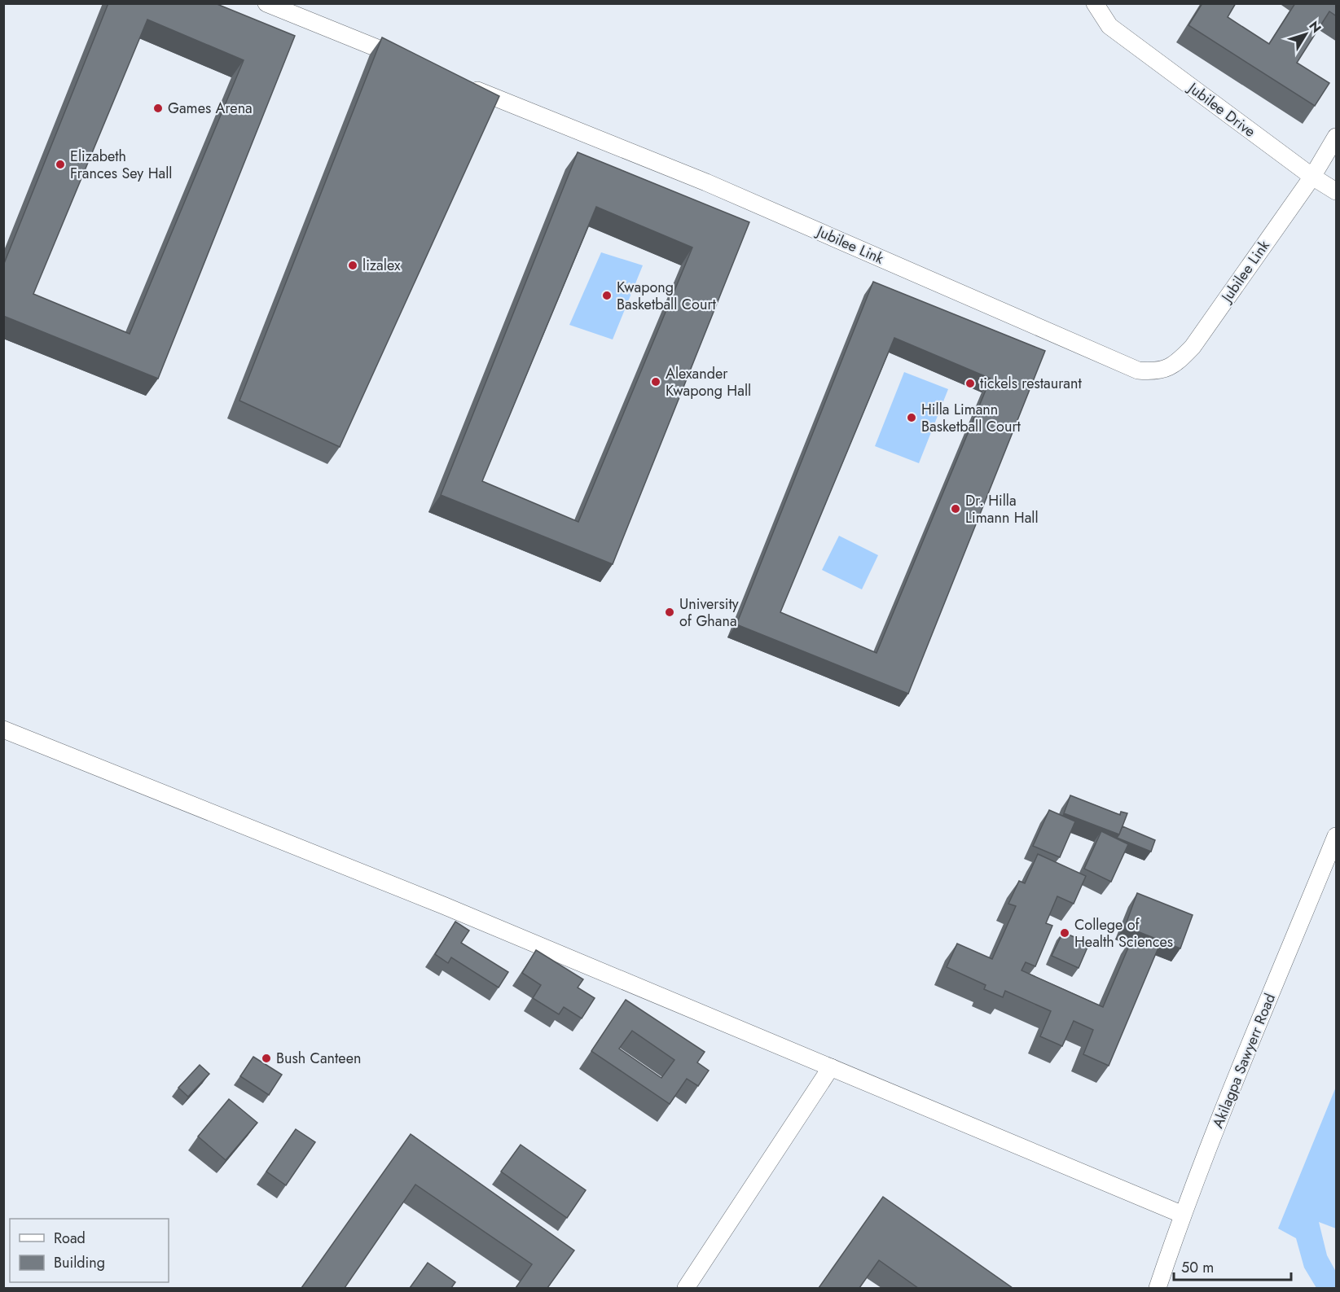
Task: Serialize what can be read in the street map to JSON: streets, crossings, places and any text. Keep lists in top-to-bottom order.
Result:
{
  "streets": {
    "street": ["Jubilee Drive", "Jubilee Link", "Akilagpa Sawyerr Road"]
  },
  "crossings": [
    ["Jubilee Drive", "Jubilee Link"]
  ],
  "places": [
    "Games Arena",
    "Elizabeth Frances Sey Hall",
    "lizalex",
    "Kwapong Basketball Court",
    "Alexander Kwapong Hall",
    "tickels restaurant",
    "Hilla Limann Basketball Court",
    "Dr. Hilla Limann Hall",
    "University of Ghana",
    "College of Health Sciences",
    "Bush Canteen"
  ],
  "legend": ["Road", "Building"],
  "scale_bar": "50 m",
  "north": "top right"
}
